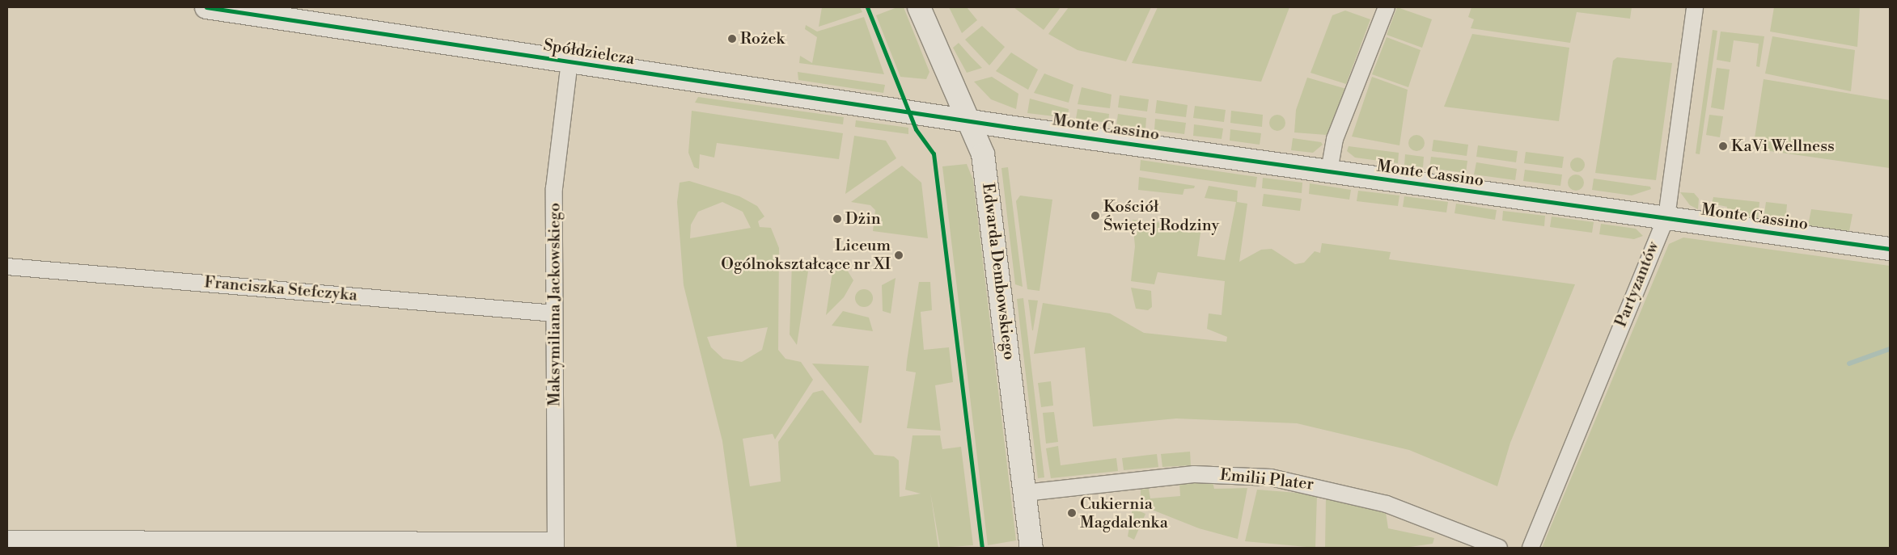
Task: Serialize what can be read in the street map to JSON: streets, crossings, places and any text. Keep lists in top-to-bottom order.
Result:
{
  "streets": {
    "street": [
      "Spółdzielcza",
      "Monte Cassino",
      "Edwarda Dembowskiego",
      "Partyzantów",
      "Franciszka Stefczyka",
      "Maksymiliana Jackowskiego",
      "Emilii Plater"
    ]
  },
  "crossings": [
    ["Spółdzielcza", "Monte Cassino"],
    ["Spółdzielcza", "Edwarda Dembowskiego"],
    ["Spółdzielcza", "Maksymiliana Jackowskiego"],
    ["Monte Cassino", "Edwarda Dembowskiego"],
    ["Monte Cassino", "Partyzantów"],
    ["Edwarda Dembowskiego", "Emilii Plater"],
    ["Franciszka Stefczyka", "Maksymiliana Jackowskiego"]
  ],
  "places": [
    "Rożek",
    "KaVi Wellness",
    "Kościół Świętej Rodziny",
    "Dżin",
    "Liceum Ogólnokształcące nr XI",
    "Cukiernia Magdalenka"
  ]
}
